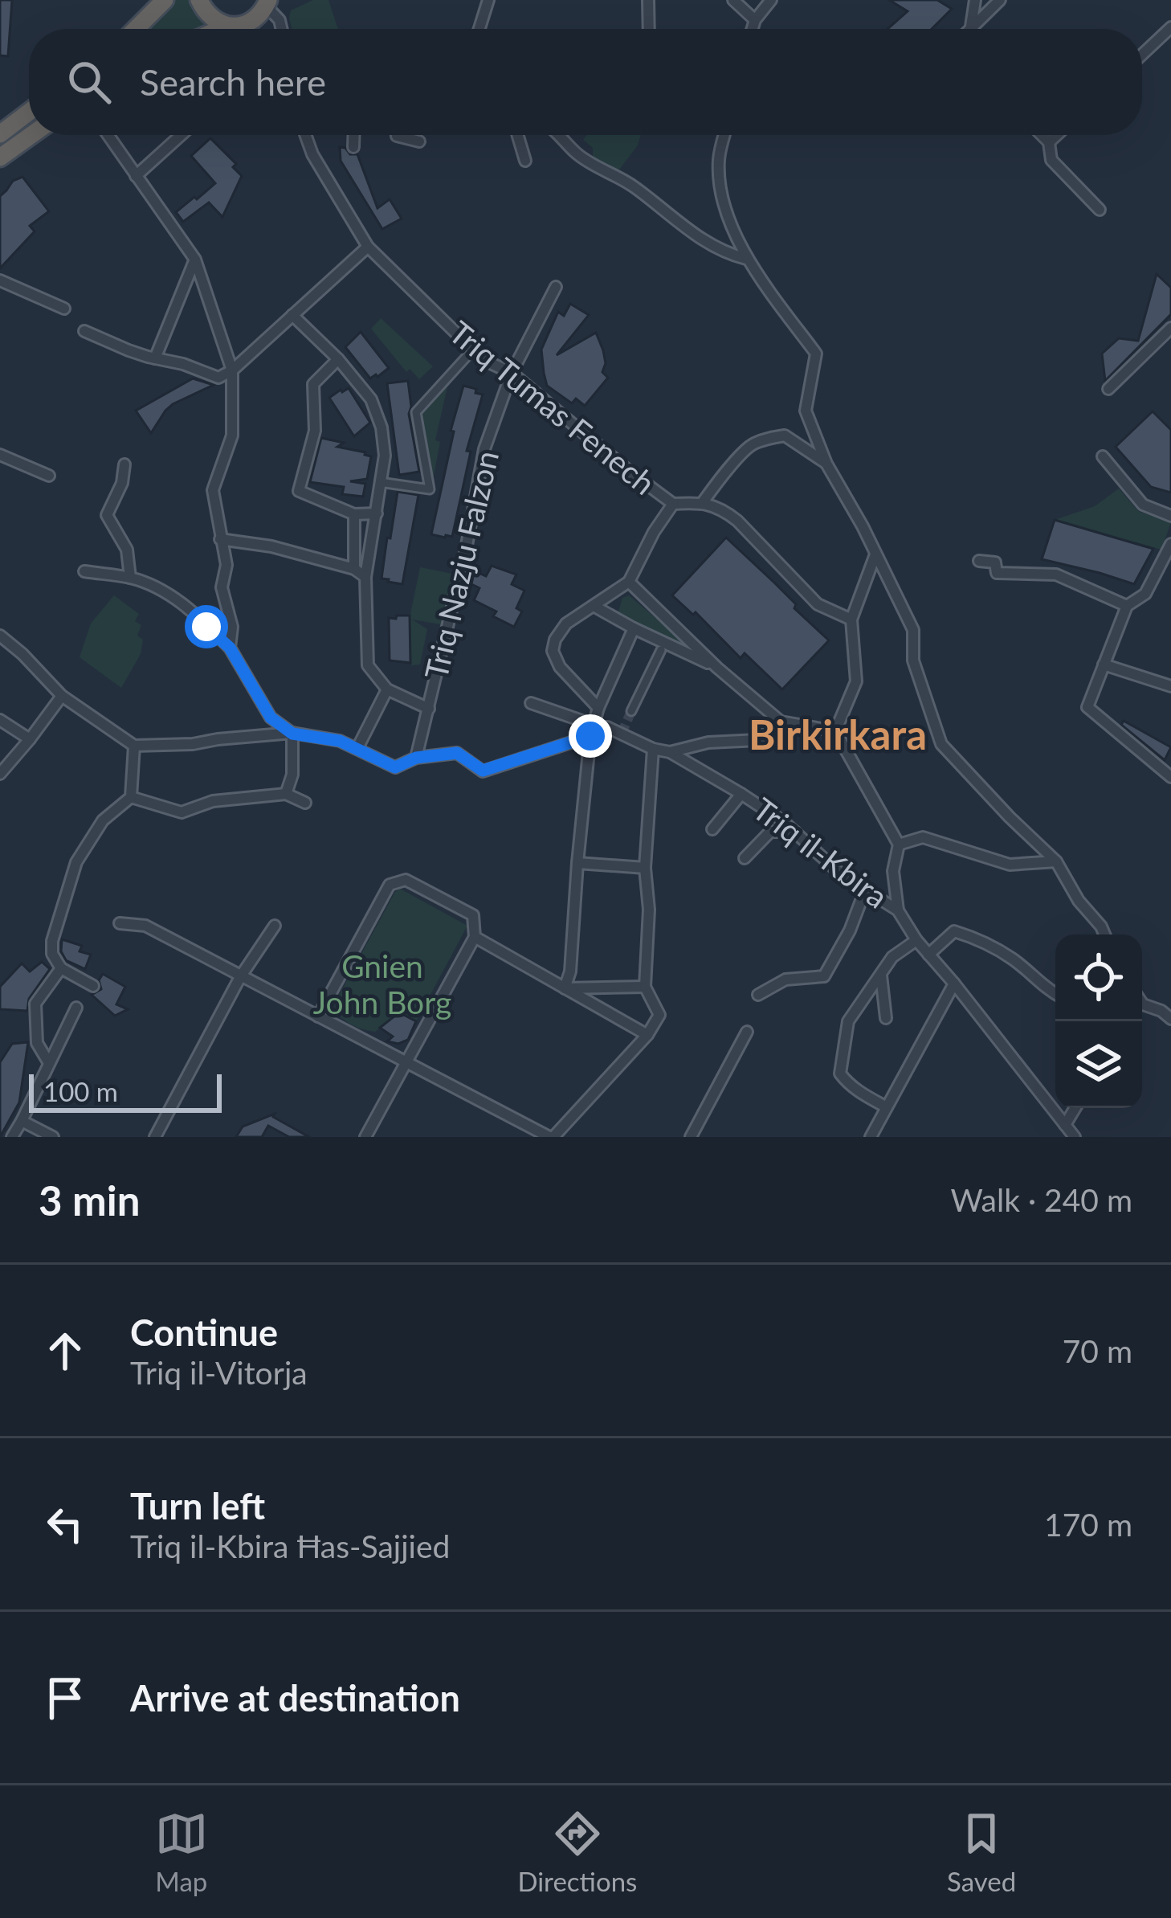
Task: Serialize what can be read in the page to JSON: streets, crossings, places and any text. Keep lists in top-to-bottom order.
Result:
{
  "streets": {
    "street": ["Triq Tumas Fenech", "Triq Nazju Falzon", "Triq il-Kbira"]
  },
  "crossings": [
    ["Triq Tumas Fenech", "Triq Nazju Falzon"]
  ],
  "districts": ["Birkirkara"],
  "parks": ["Gnien John Borg"],
  "scale_bar": "100 m",
  "page": {
    "search": "Search here",
    "scale": "100 m",
    "heading": ["3 min", "Walk · 240 m"],
    "list": [
      ["Continue", "Triq il-Vitorja", "70 m"],
      ["Turn left", "Triq il-Kbira Ħas-Sajjied", "170 m"],
      "Arrive at destination"
    ],
    "nav": ["Map", "Directions", "Saved"]
  }
}
